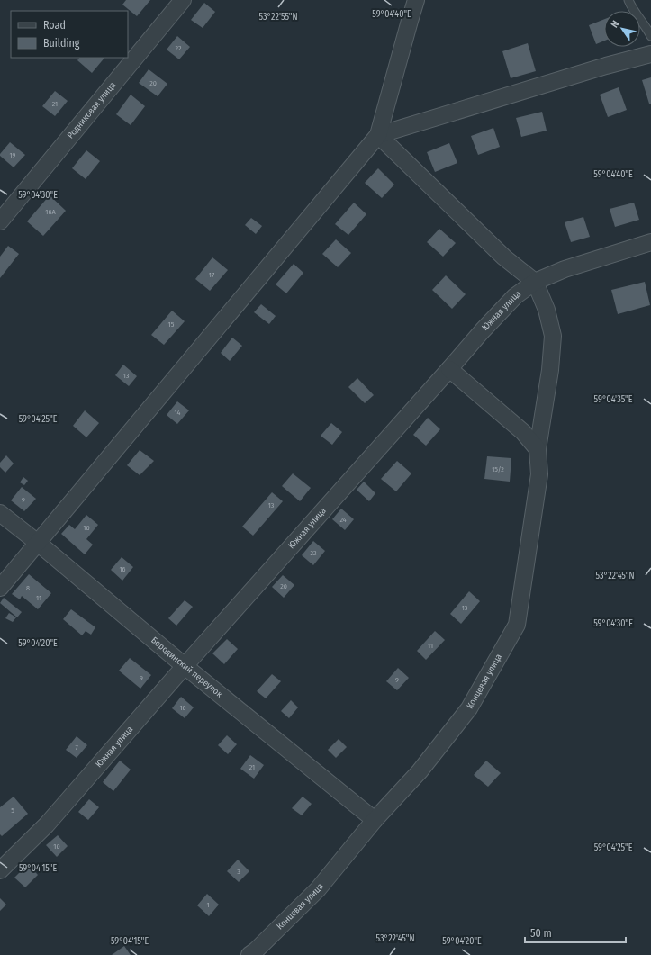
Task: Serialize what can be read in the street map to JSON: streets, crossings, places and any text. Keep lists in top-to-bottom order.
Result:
{
  "streets": {
    "street": [
      "Родниковая улица",
      "Южная улица",
      "Бородинский переулок",
      "Концевая улица"
    ]
  },
  "crossings": [
    ["Южная улица", "Бородинский переулок"],
    ["Южная улица", "Концевая улица"],
    ["Бородинский переулок", "Концевая улица"]
  ],
  "house_numbers": [
    "22",
    "20",
    "21",
    "19",
    "16А",
    "17",
    "15",
    "13",
    "14",
    "15/2",
    "9",
    "13",
    "24",
    "10",
    "22",
    "16",
    "20",
    "8",
    "11",
    "13",
    "11",
    "9",
    "9",
    "16",
    "7",
    "21",
    "5",
    "10",
    "3",
    "1"
  ],
  "legend": ["Road", "Building"],
  "scale_bar": "50 m",
  "north": "top left",
  "coordinates": [
    "59°04'40\"E",
    "53°22'55\"N",
    "59°04'30\"E",
    "59°04'35\"E",
    "59°04'25\"E",
    "53°22'45\"N",
    "59°04'20\"E",
    "59°04'15\"E"
  ]
}
